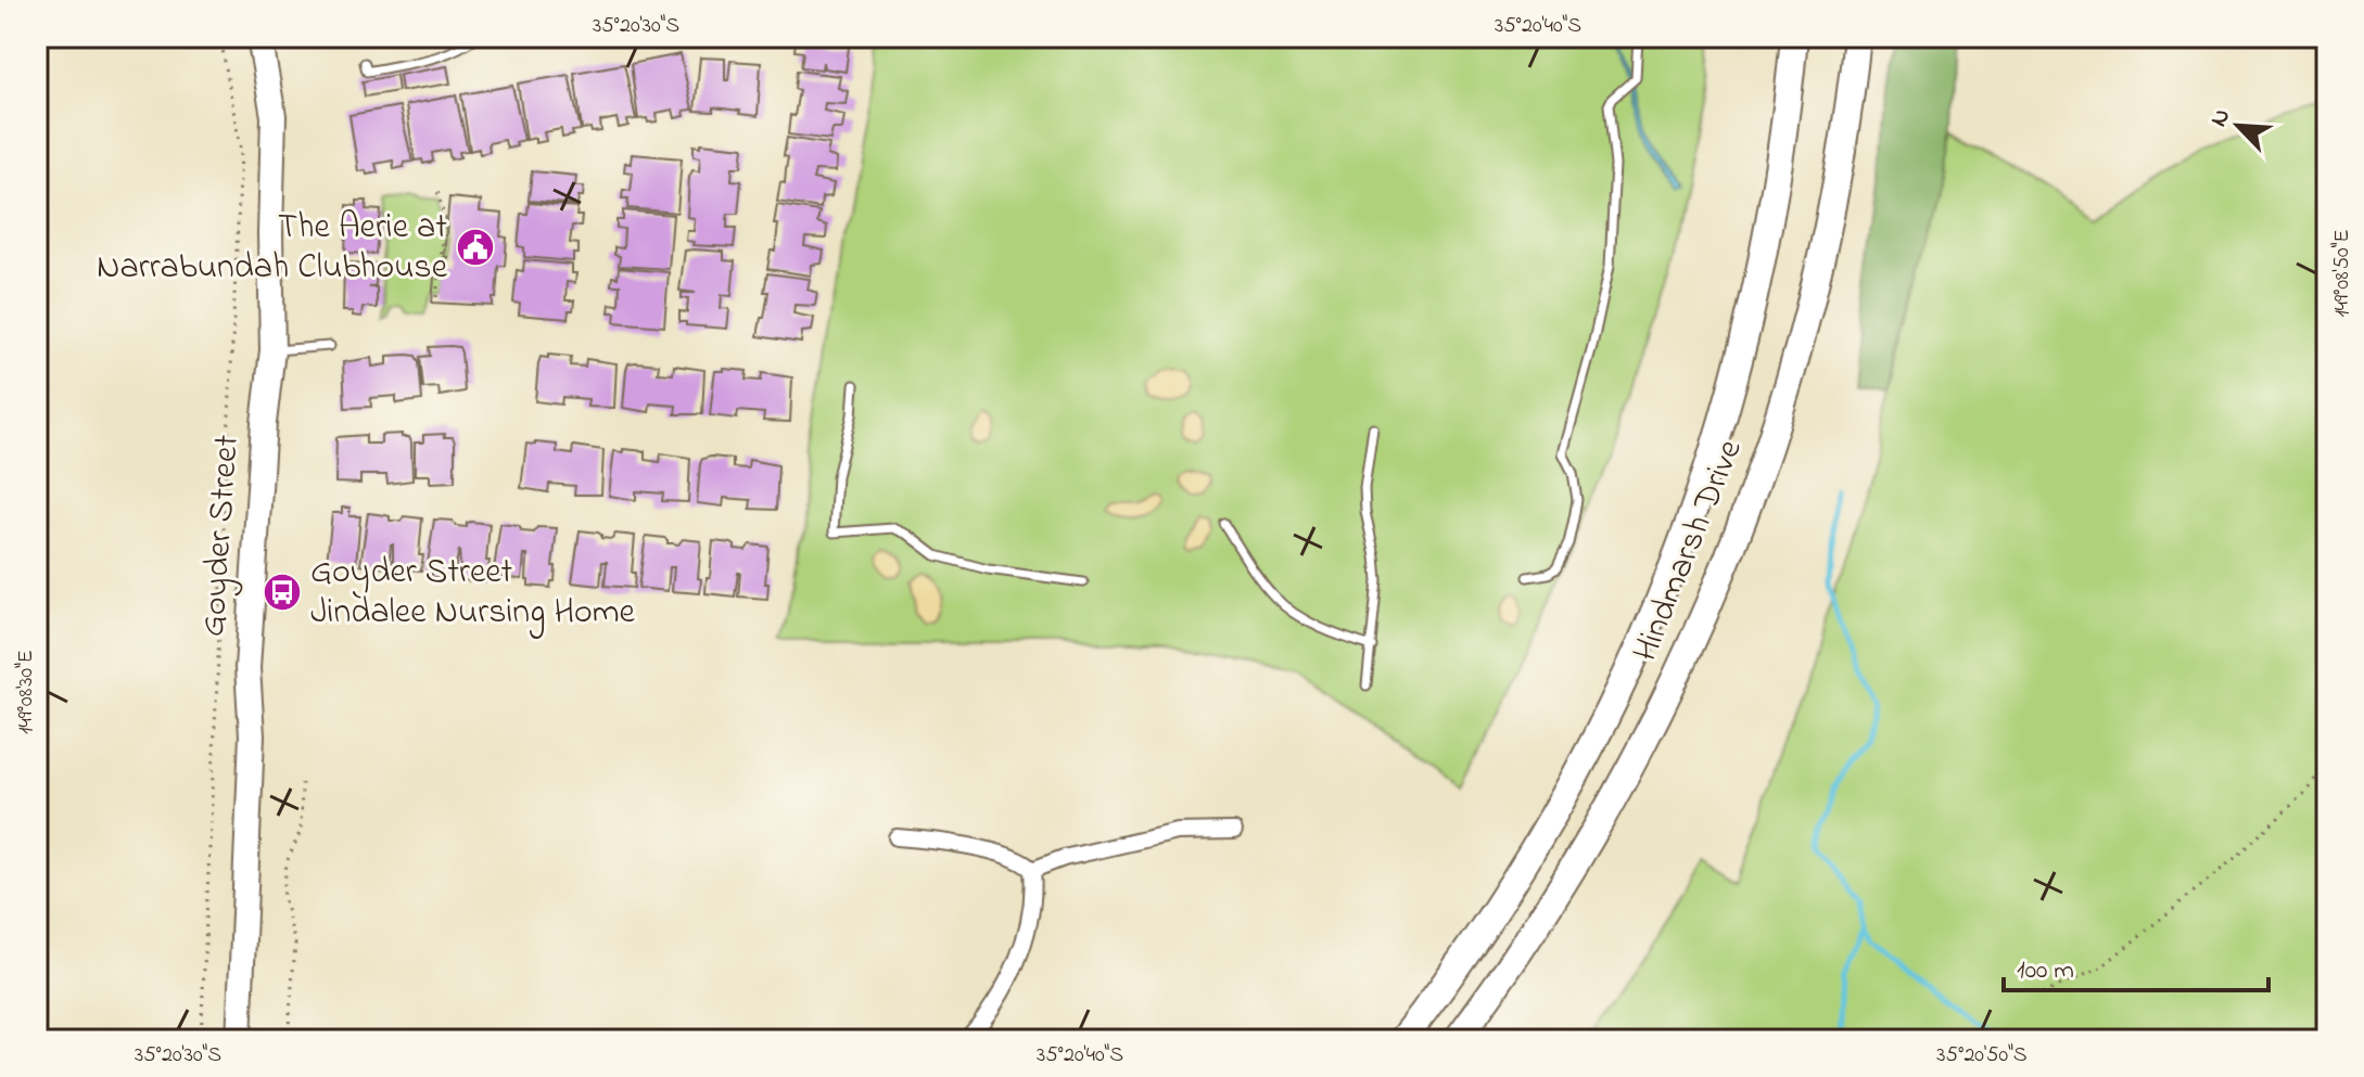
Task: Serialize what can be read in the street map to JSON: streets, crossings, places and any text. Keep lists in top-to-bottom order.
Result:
{
  "streets": {
    "main road": ["Hindmarsh Drive"],
    "street": ["Goyder Street"]
  },
  "places": {
    "public building": ["The Aerie at Narrabundah Clubhouse"],
    "bus stop": ["Goyder Street Jindalee Nursing Home"]
  },
  "scale_bar": "100 m",
  "north": "top left",
  "coordinates": [
    "35°20'30\"S",
    "35°20'40\"S",
    "149°08'50\"E",
    "149°08'30\"E",
    "35°20'50\"S"
  ]
}
